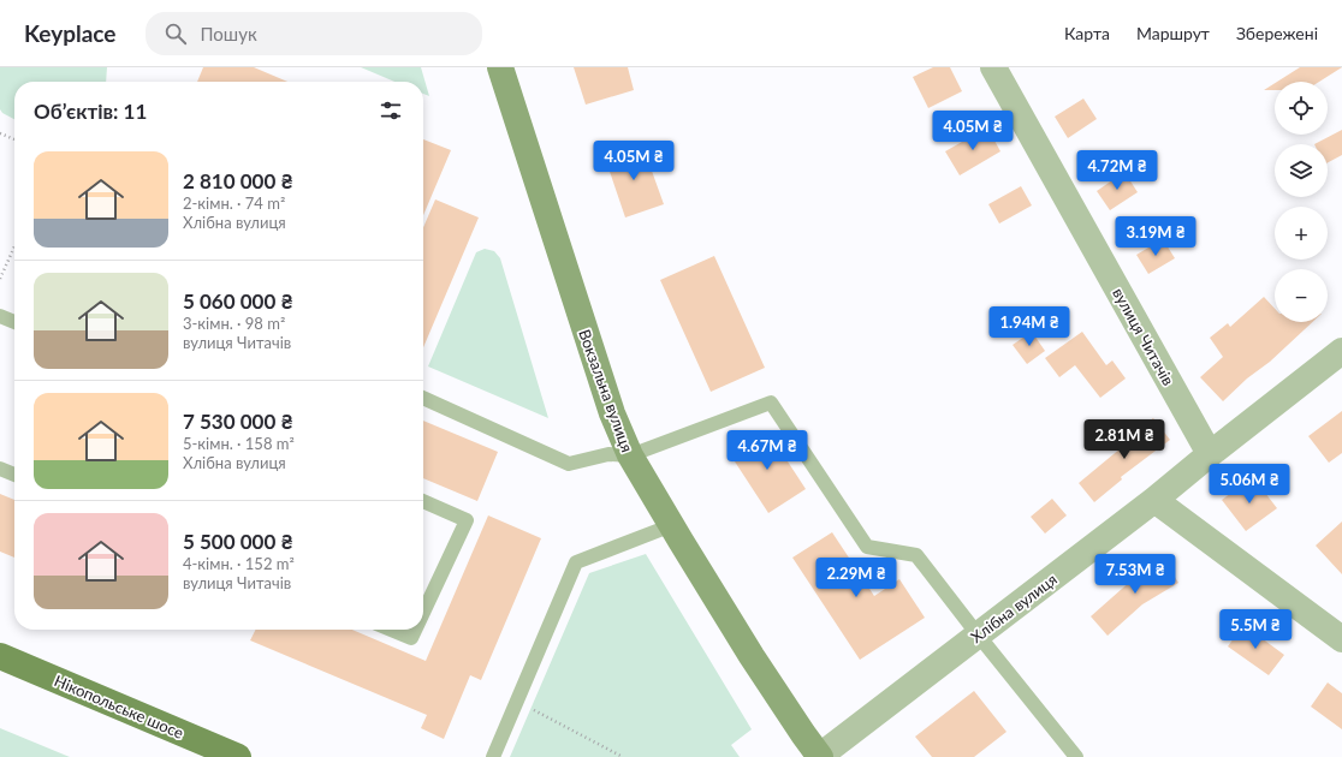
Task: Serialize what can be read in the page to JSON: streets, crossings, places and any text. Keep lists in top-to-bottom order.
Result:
{
  "streets": {
    "main road": ["Нікопольське шосе"],
    "street": ["вулиця Читачів", "Вокзальна вулиця", "Хлібна вулиця"]
  },
  "crossings": [
    ["вулиця Читачів", "Хлібна вулиця"],
    ["Вокзальна вулиця", "Хлібна вулиця"]
  ],
  "page": {
    "header": "Keyplace",
    "search": "Пошук",
    "nav": ["Карта", "Маршрут", "Збережені"],
    "map_buttons": ["+", "−"],
    "heading": "Об’єктів: 11",
    "price": [
      "4.05M ₴",
      "4.05M ₴",
      "4.72M ₴",
      "3.19M ₴",
      "1.94M ₴",
      "2.81M ₴",
      "4.67M ₴",
      "5.06M ₴",
      "7.53M ₴",
      "2.29M ₴",
      "5.5M ₴"
    ],
    "list": [
      {
        "name": "2 810 000 ₴",
        "note": "2-кімн. · 74 m² · Хлібна вулиця"
      },
      {
        "name": "5 060 000 ₴",
        "note": "3-кімн. · 98 m² · вулиця Читачів"
      },
      {
        "name": "7 530 000 ₴",
        "note": "5-кімн. · 158 m² · Хлібна вулиця"
      },
      {
        "name": "5 500 000 ₴",
        "note": "4-кімн. · 152 m² · вулиця Читачів"
      }
    ]
  }
}
